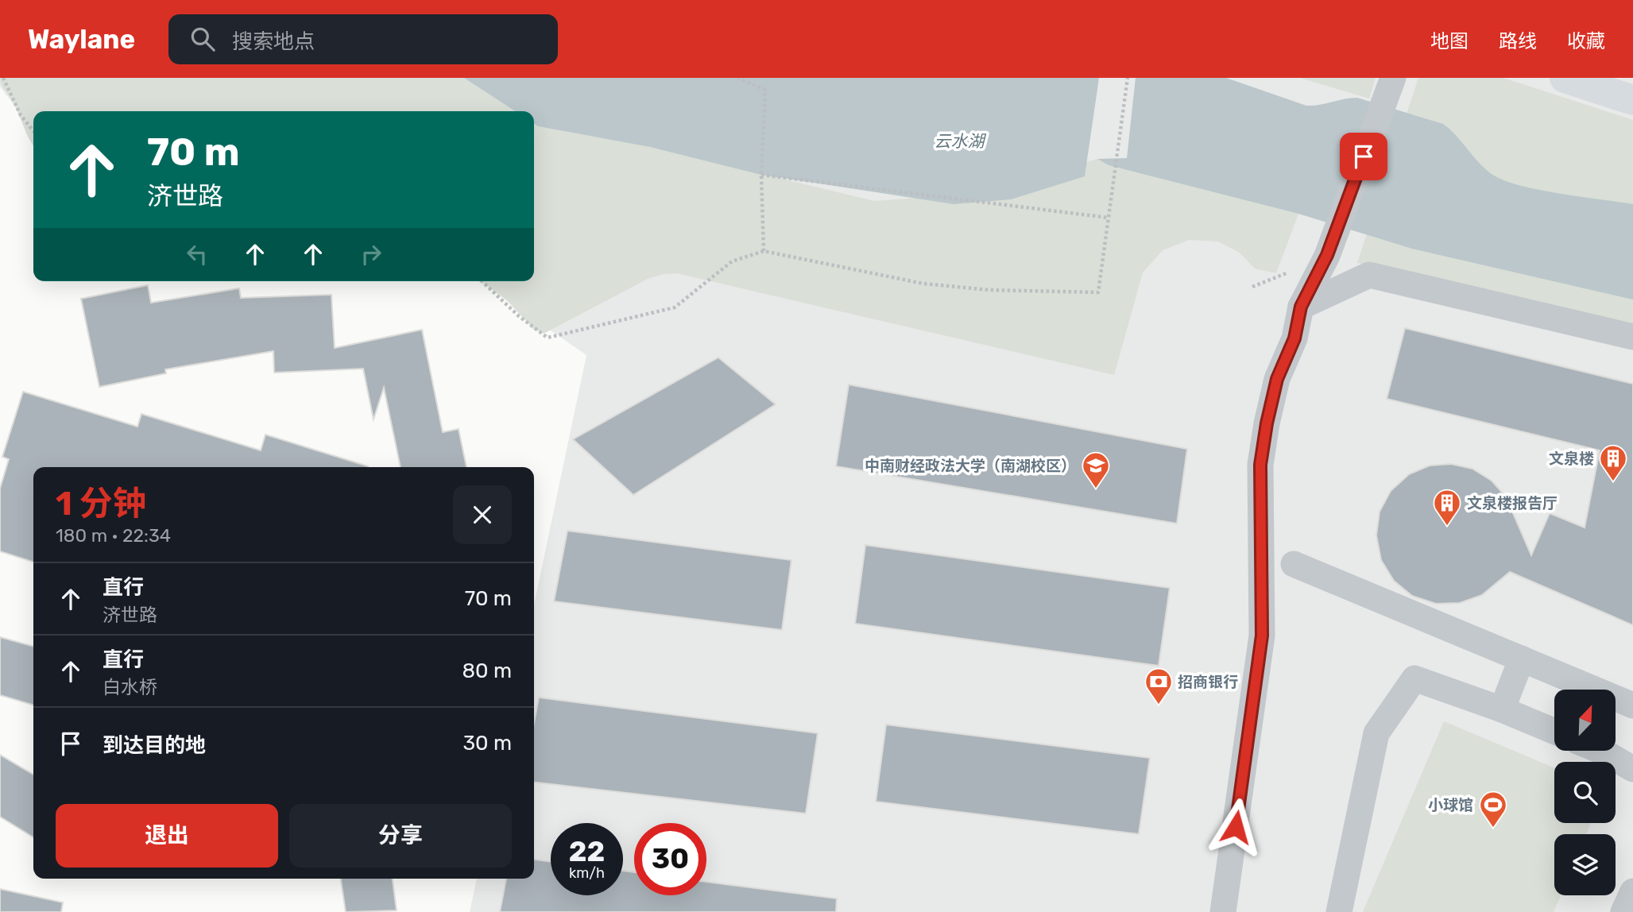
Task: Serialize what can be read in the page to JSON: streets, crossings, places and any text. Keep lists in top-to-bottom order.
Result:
{
  "water": ["云水湖"],
  "places": {
    "building": ["文泉楼", "文泉楼报告厅"],
    "school or university": ["中南财经政法大学（南湖校区）"],
    "bank": ["招商银行"],
    "sports": ["小球馆"]
  },
  "north": "top right",
  "page": {
    "header": "Waylane",
    "search": "搜索地点",
    "nav": ["地图", "路线", "收藏"],
    "turn": ["70 m", "济世路"],
    "heading": ["1 分钟", "180 m · 22:34"],
    "list": [
      {
        "name": "直行",
        "note": "济世路",
        "value": "70 m"
      },
      {
        "name": "直行",
        "note": "白水桥",
        "value": "80 m"
      },
      {
        "name": "到达目的地",
        "value": "30 m"
      }
    ],
    "buttons": ["退出", "分享"],
    "speed": "22 km/h",
    "limit": "30"
  }
}
